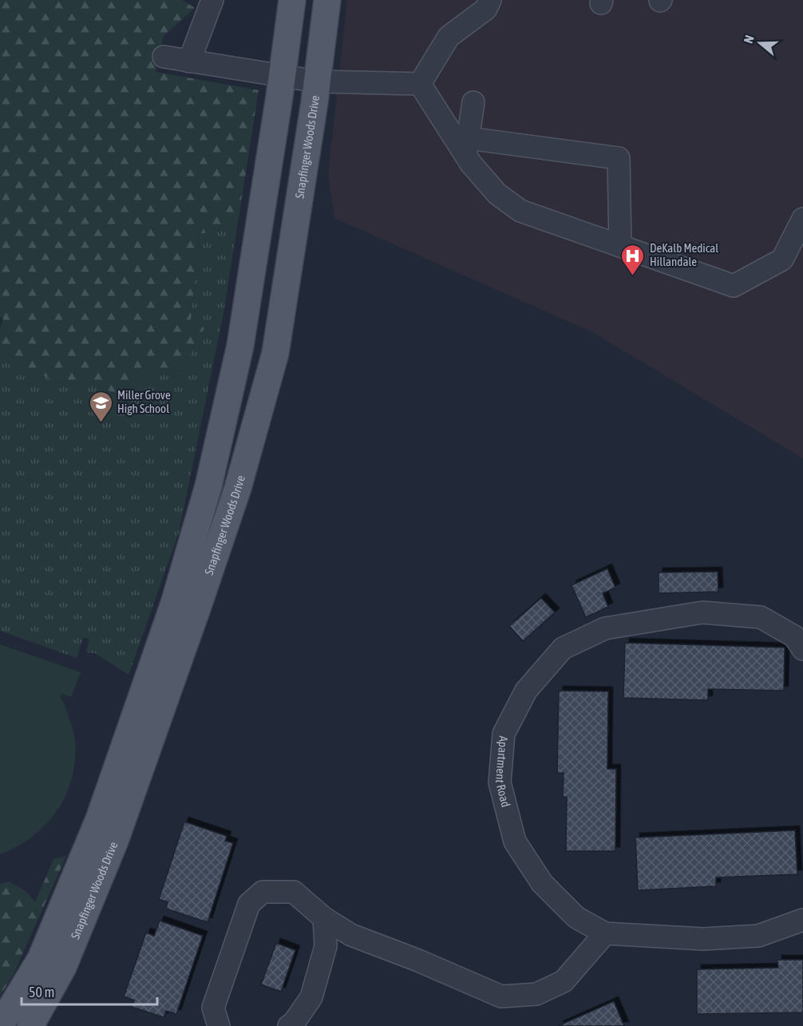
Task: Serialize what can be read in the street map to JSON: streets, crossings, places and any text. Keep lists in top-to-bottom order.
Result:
{
  "streets": {
    "main road": ["Snapfinger Woods Drive"],
    "street": ["Apartment Road"]
  },
  "places": {
    "hospital": ["DeKalb Medical Hillandale"],
    "school or university": ["Miller Grove High School"]
  },
  "scale_bar": "50 m",
  "north": "left"
}
